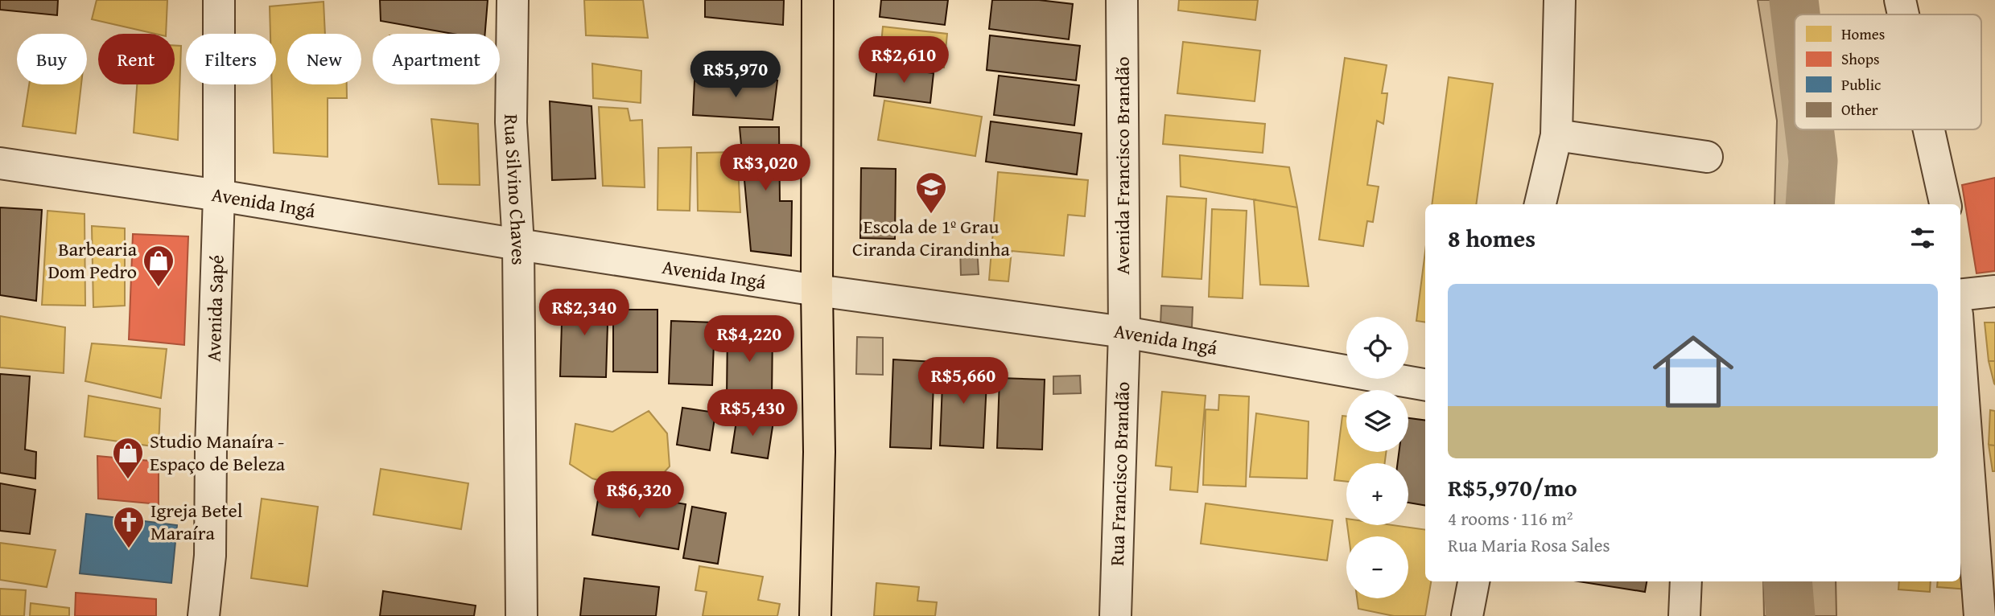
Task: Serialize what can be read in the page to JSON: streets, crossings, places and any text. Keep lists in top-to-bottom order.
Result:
{
  "streets": {
    "street": [
      "Avenida Francisco Brandão",
      "Rua Silvino Chaves",
      "Avenida Ingá",
      "Avenida Sapé",
      "Rua Francisco Brandão"
    ]
  },
  "crossings": [
    ["Avenida Francisco Brandão", "Avenida Ingá"],
    ["Avenida Francisco Brandão", "Rua Francisco Brandão"],
    ["Rua Silvino Chaves", "Avenida Ingá"],
    ["Avenida Ingá", "Avenida Sapé"],
    ["Avenida Ingá", "Rua Francisco Brandão"]
  ],
  "places": {
    "school or university": ["Escola de 1º Grau Ciranda Cirandinha"],
    "shop": ["Barbearia Dom Pedro", "Studio Manaíra - Espaço de Beleza"],
    "church": ["Igreja Betel Maraíra"]
  },
  "legend": [
    "Homes",
    "Shops",
    "Public",
    "Other"
  ],
  "page": {
    "chip": [
      "Buy",
      "Rent",
      "Filters",
      "New",
      "Apartment"
    ],
    "price": [
      "R$2,610",
      "R$5,970",
      "R$3,020",
      "R$2,340",
      "R$4,220",
      "R$5,660",
      "R$5,430",
      "R$6,320"
    ],
    "heading": "8 homes",
    "list": [
      {
        "name": "R$5,970/mo",
        "note": "4 rooms · 116 m² · Rua Maria Rosa Sales"
      }
    ],
    "map_buttons": ["+", "−"]
  }
}
